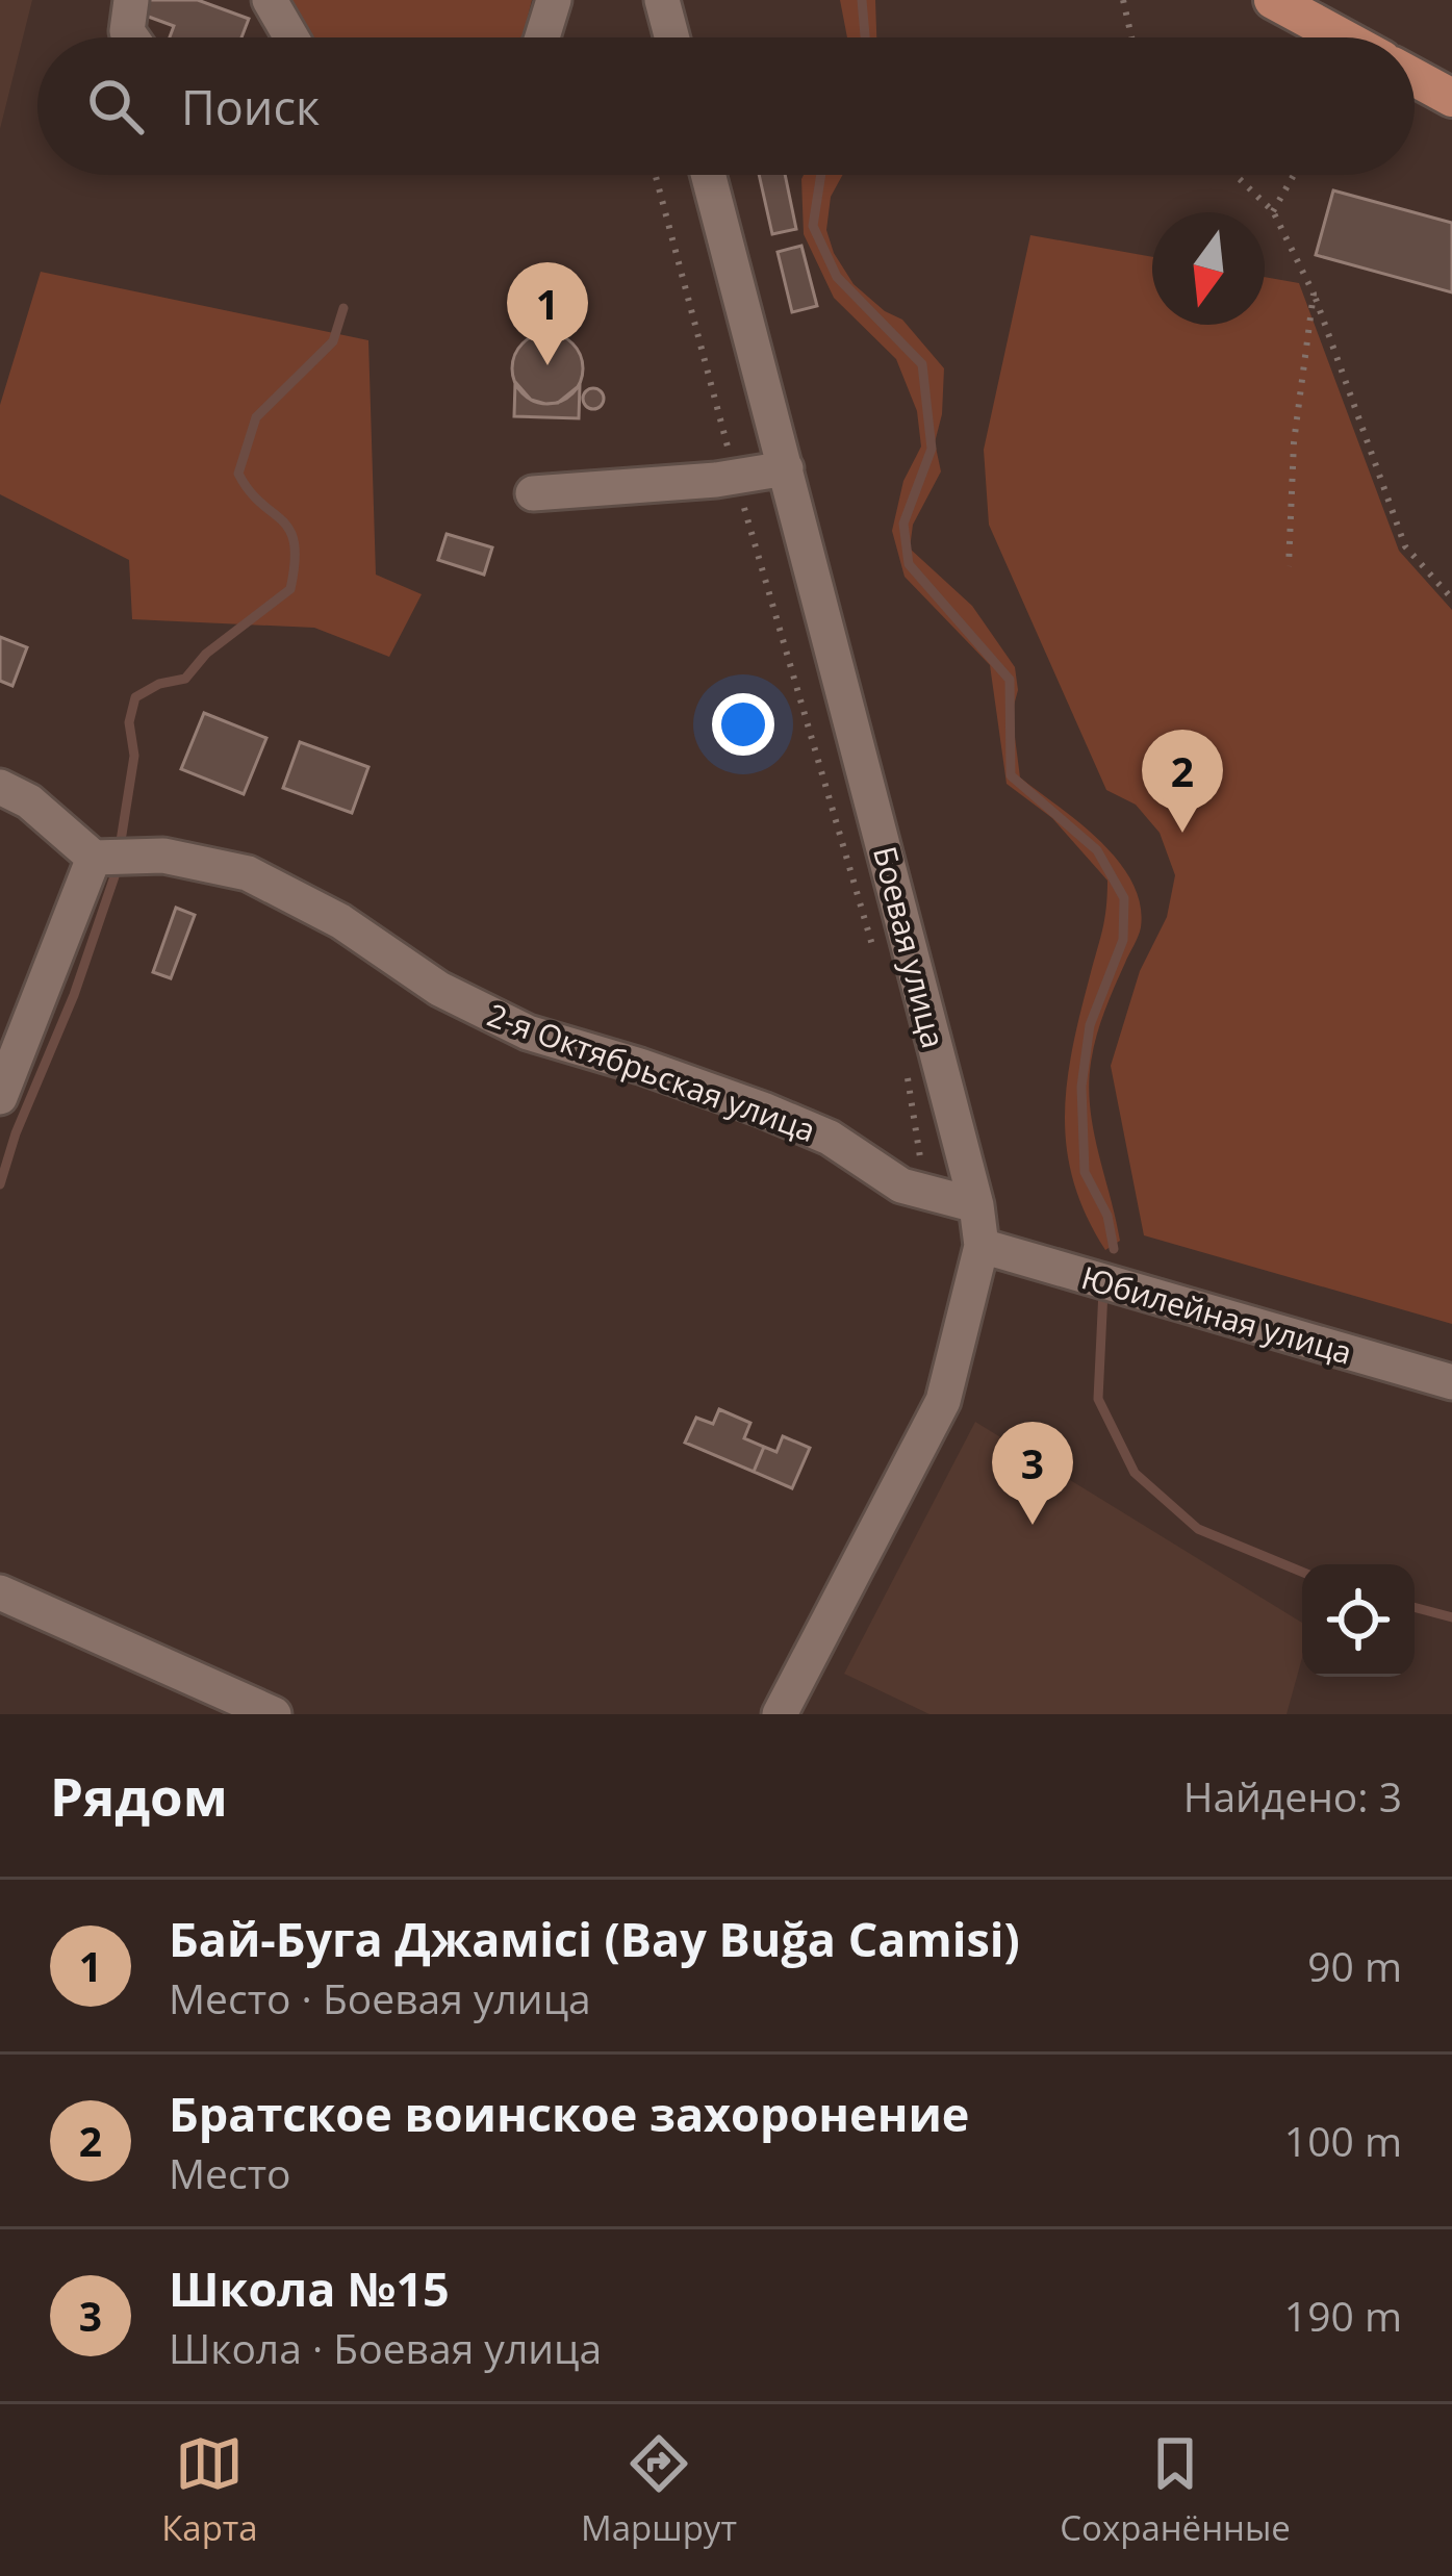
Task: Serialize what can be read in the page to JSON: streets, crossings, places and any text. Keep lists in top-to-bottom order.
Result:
{
  "streets": {
    "street": ["Боевая улица", "2-я Октябрьская улица", "Юбилейная улица"]
  },
  "crossings": [
    ["Боевая улица", "2-я Октябрьская улица"],
    ["Боевая улица", "Юбилейная улица"]
  ],
  "north": "bottom",
  "page": {
    "search": "Поиск",
    "pins": ["1", "2", "3"],
    "heading": ["Рядом", "Найдено: 3"],
    "list": [
      {
        "mark": "1",
        "name": "Бай-Буга Джамісі (Bay Buğa Camisi)",
        "note": "Место · Боевая улица",
        "value": "90 m"
      },
      {
        "mark": "2",
        "name": "Братское воинское захоронение",
        "note": "Место",
        "value": "100 m"
      },
      {
        "mark": "3",
        "name": "Школа №15",
        "note": "Школа · Боевая улица",
        "value": "190 m"
      }
    ],
    "nav": ["Карта", "Маршрут", "Сохранённые"]
  }
}
